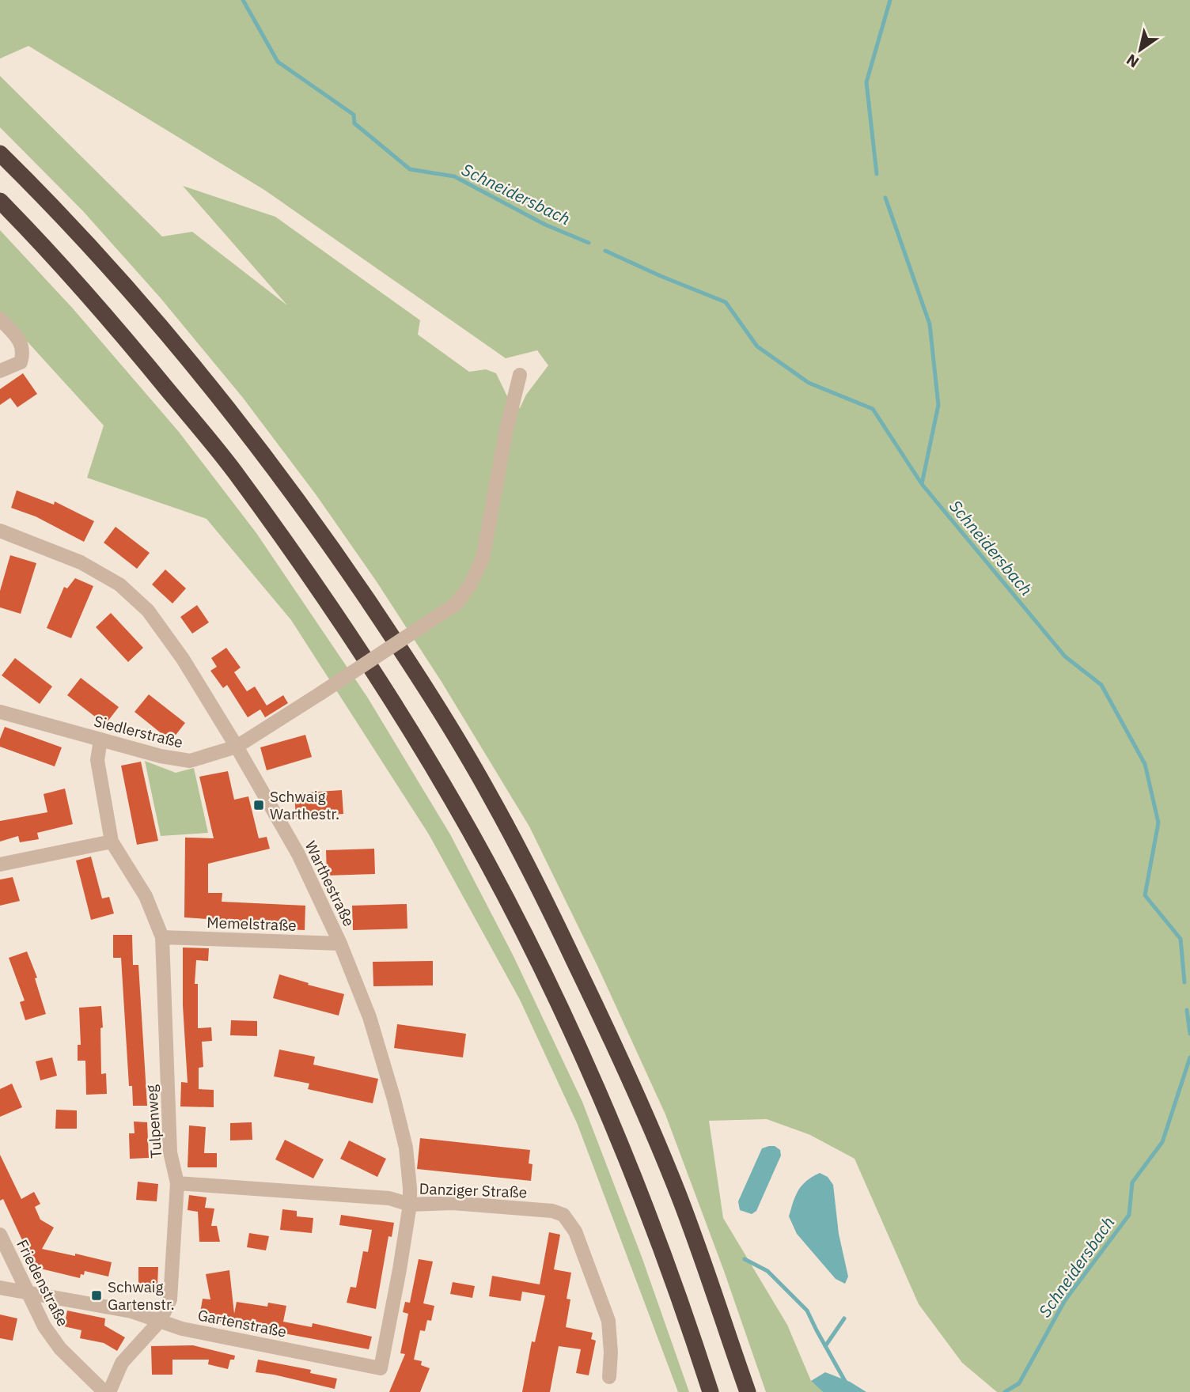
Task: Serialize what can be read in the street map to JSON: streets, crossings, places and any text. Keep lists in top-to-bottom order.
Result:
{
  "streets": {
    "street": [
      "Siedlerstraße",
      "Warthestraße",
      "Memelstraße",
      "Tulpenweg",
      "Danziger Straße",
      "Friedenstraße",
      "Gartenstraße"
    ]
  },
  "crossings": [
    ["Siedlerstraße", "Warthestraße"],
    ["Siedlerstraße", "Tulpenweg"],
    ["Warthestraße", "Memelstraße"],
    ["Warthestraße", "Danziger Straße"],
    ["Warthestraße", "Gartenstraße"],
    ["Memelstraße", "Tulpenweg"],
    ["Tulpenweg", "Danziger Straße"],
    ["Tulpenweg", "Gartenstraße"],
    ["Friedenstraße", "Gartenstraße"]
  ],
  "water": ["Schneidersbach"],
  "places": {
    "transit": ["Schwaig Warthestr.", "Schwaig Gartenstr."]
  },
  "north": "bottom left"
}
